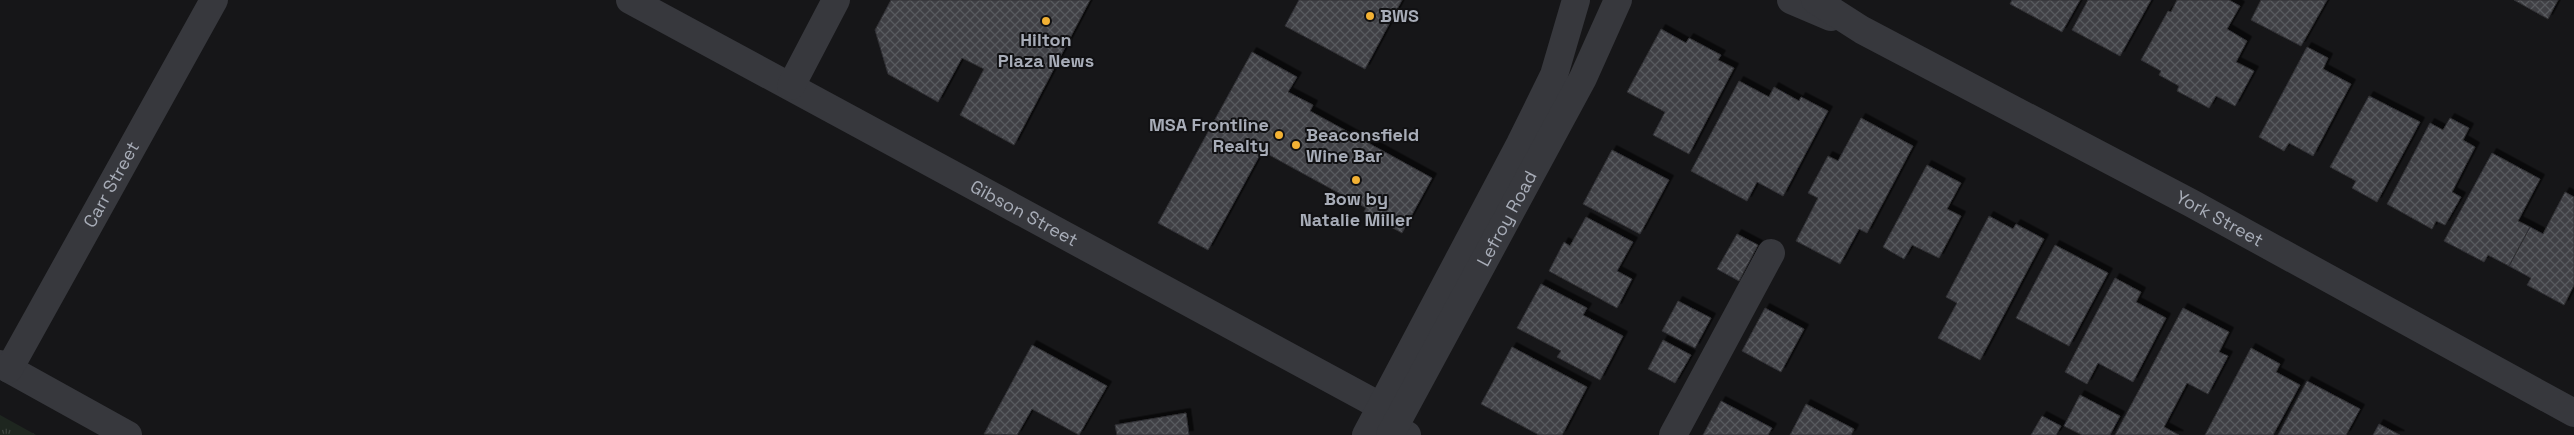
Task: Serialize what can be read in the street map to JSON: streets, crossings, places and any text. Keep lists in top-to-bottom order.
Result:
{
  "streets": {
    "street": [
      "Carr Street",
      "Gibson Street",
      "Lefroy Road",
      "York Street"
    ]
  },
  "crossings": [
    ["Gibson Street", "Lefroy Road"]
  ],
  "places": [
    "BWS",
    "Hilton Plaza News",
    "MSA Frontline Realty",
    "Beaconsfield Wine Bar",
    "Bow by Natalie Miller"
  ]
}
